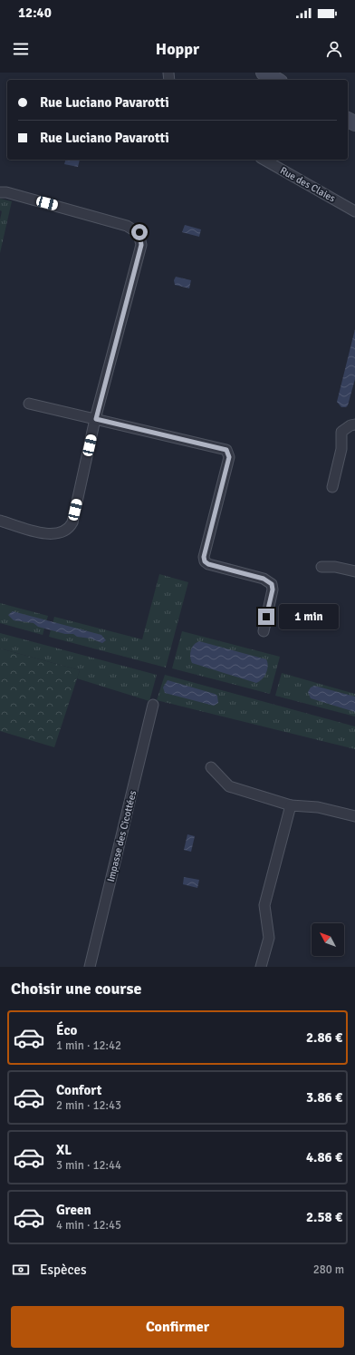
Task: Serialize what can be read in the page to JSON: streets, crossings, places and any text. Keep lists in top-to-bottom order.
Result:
{
  "streets": {
    "street": ["Rue des Claies", "Impasse des Cicottées"]
  },
  "north": "top left",
  "page": {
    "status": "12:40",
    "header": "Hoppr",
    "banner": ["Rue Luciano Pavarotti", "Rue Luciano Pavarotti"],
    "bubble": "1 min",
    "heading": "Choisir une course",
    "list": [
      {
        "name": "Éco",
        "note": "1 min · 12:42",
        "value": "2.86 €"
      },
      {
        "name": "Confort",
        "note": "2 min · 12:43",
        "value": "3.86 €"
      },
      {
        "name": "XL",
        "note": "3 min · 12:44",
        "value": "4.86 €"
      },
      {
        "name": "Green",
        "note": "4 min · 12:45",
        "value": "2.58 €"
      }
    ],
    "pay": ["Espèces", "280 m"],
    "buttons": "Confirmer"
  }
}
